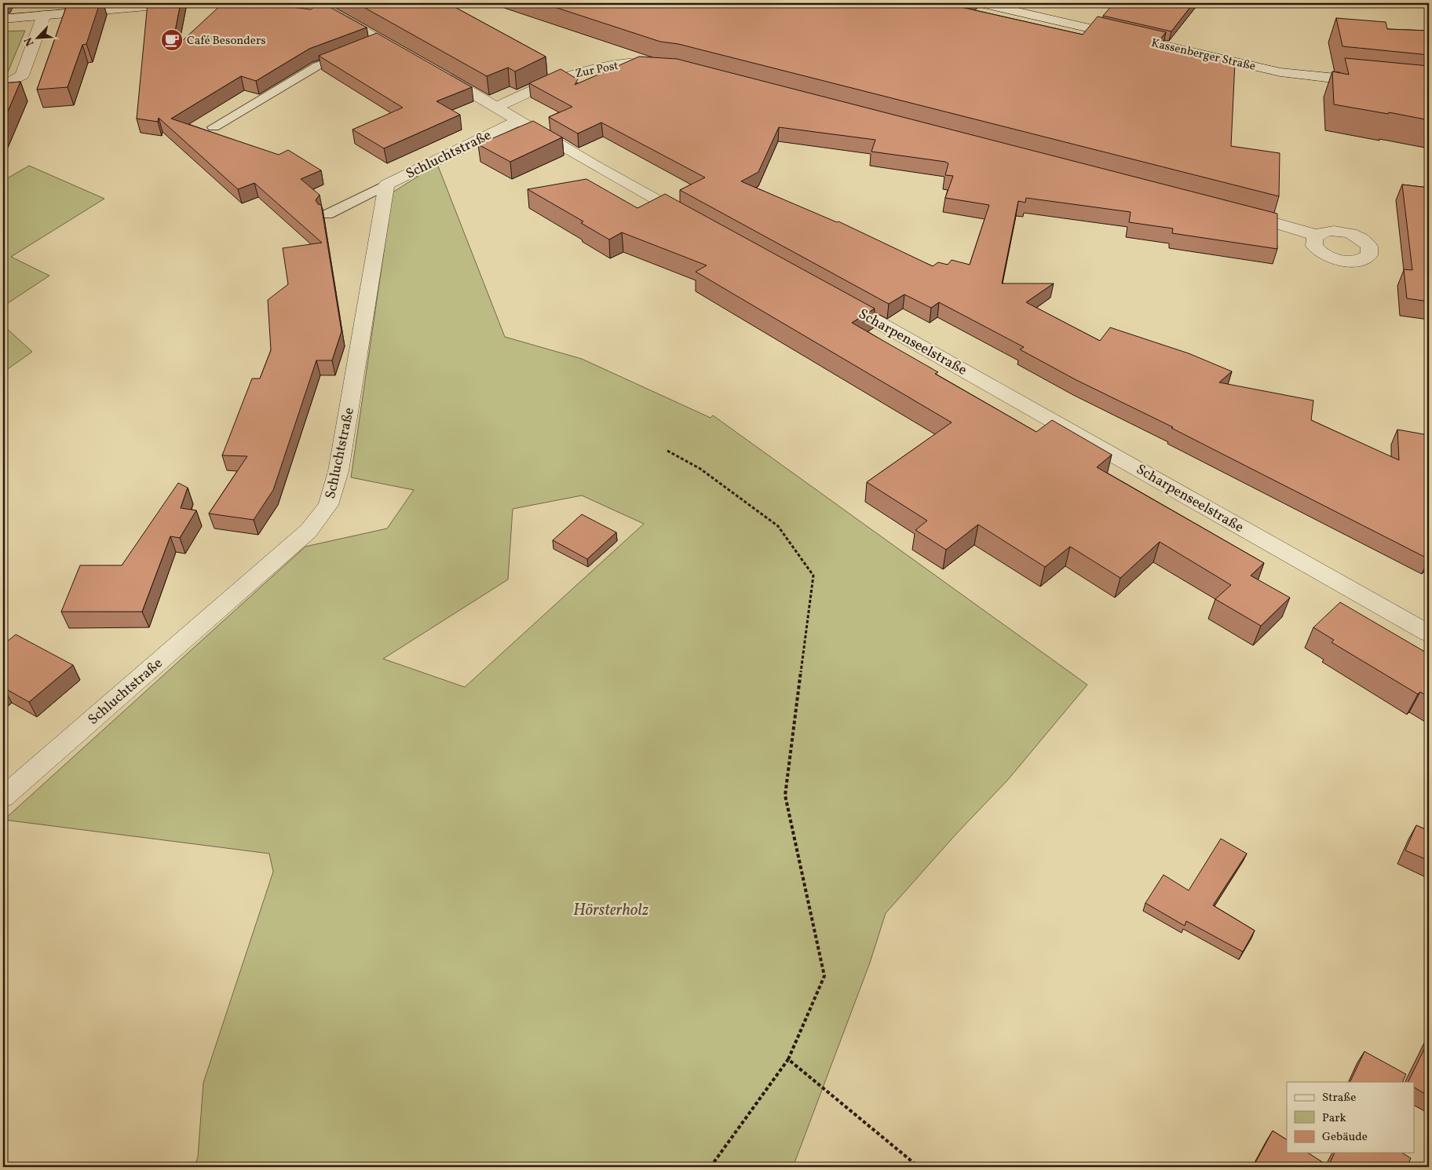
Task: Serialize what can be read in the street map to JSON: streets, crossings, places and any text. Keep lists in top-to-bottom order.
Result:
{
  "streets": {
    "street": [
      "Kassenberger Straße",
      "Zur Post",
      "Schluchtstraße",
      "Scharpenseelstraße"
    ]
  },
  "parks": ["Hörsterholz"],
  "places": {
    "cafe": ["Café Besonders"]
  },
  "legend": ["Straße", "Park", "Gebäude"],
  "north": "bottom left"
}
